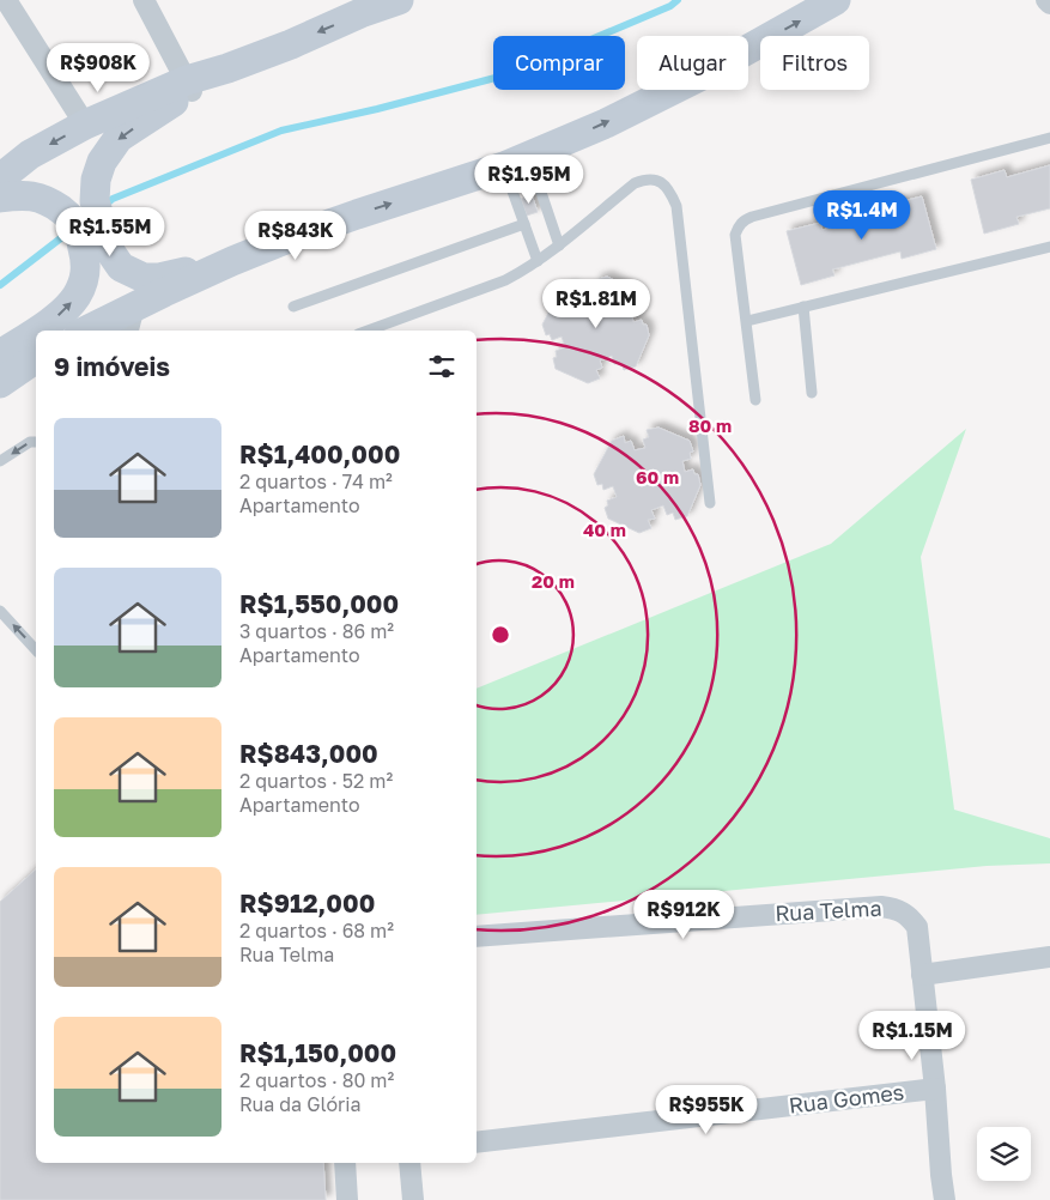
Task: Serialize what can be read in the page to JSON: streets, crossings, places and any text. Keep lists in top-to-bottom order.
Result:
{
  "streets": {
    "street": ["Rua Telma", "Rua Gomes"]
  },
  "page": {
    "chip": ["Comprar", "Alugar", "Filtros"],
    "price": [
      "R$908K",
      "R$1.95M",
      "R$1.4M",
      "R$1.55M",
      "R$843K",
      "R$1.81M",
      "R$912K",
      "R$1.15M",
      "R$955K"
    ],
    "heading": "9 imóveis",
    "list": [
      {
        "name": "R$1,400,000",
        "note": "2 quartos · 74 m² · Apartamento"
      },
      {
        "name": "R$1,550,000",
        "note": "3 quartos · 86 m² · Apartamento"
      },
      {
        "name": "R$843,000",
        "note": "2 quartos · 52 m² · Apartamento"
      },
      {
        "name": "R$912,000",
        "note": "2 quartos · 68 m² · Rua Telma"
      },
      {
        "name": "R$1,150,000",
        "note": "2 quartos · 80 m² · Rua da Glória"
      }
    ]
  },
  "rings": [
    "80 m",
    "60 m",
    "40 m",
    "20 m"
  ]
}
